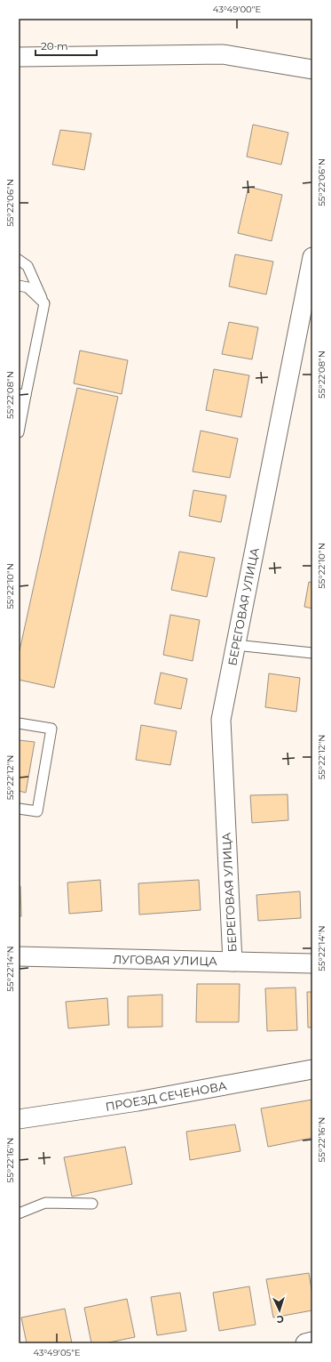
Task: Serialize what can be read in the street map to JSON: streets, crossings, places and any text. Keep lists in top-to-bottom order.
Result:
{
  "streets": {
    "street": ["БЕРЕГОВАЯ УЛИЦА", "ЛУГОВАЯ УЛИЦА", "ПРОЕЗД СЕЧЕНОВА"]
  },
  "crossings": [
    ["БЕРЕГОВАЯ УЛИЦА", "ЛУГОВАЯ УЛИЦА"]
  ],
  "scale_bar": "20 m",
  "north": "bottom",
  "coordinates": [
    "43°49'00\"E",
    "55°22'06\"N",
    "55°22'08\"N",
    "55°22'10\"N",
    "55°22'12\"N",
    "55°22'14\"N",
    "55°22'16\"N",
    "43°49'05\"E"
  ]
}
